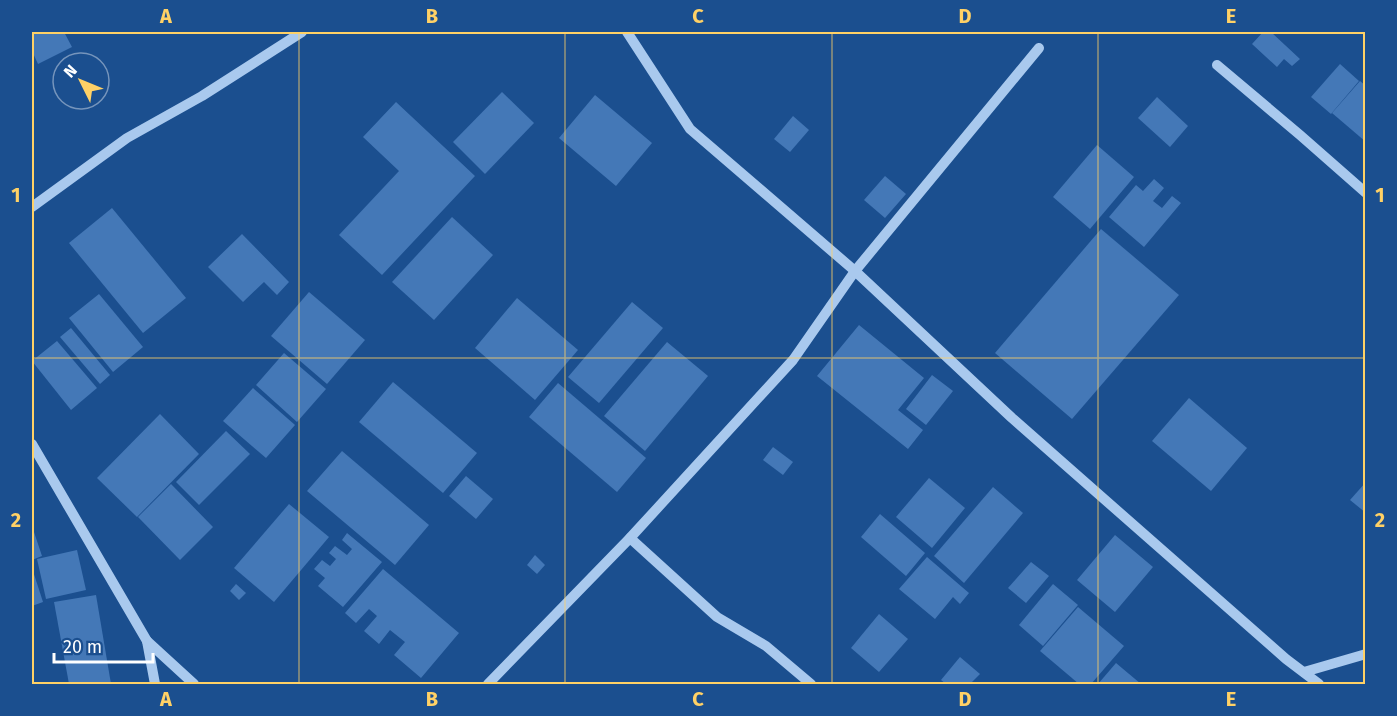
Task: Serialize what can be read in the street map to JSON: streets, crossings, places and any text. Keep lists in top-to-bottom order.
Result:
{
  "scale_bar": "20 m",
  "north": "top left",
  "grid": {
    "columns": [
      "A",
      "B",
      "C",
      "D",
      "E"
    ],
    "rows": ["1", "2"]
  }
}
